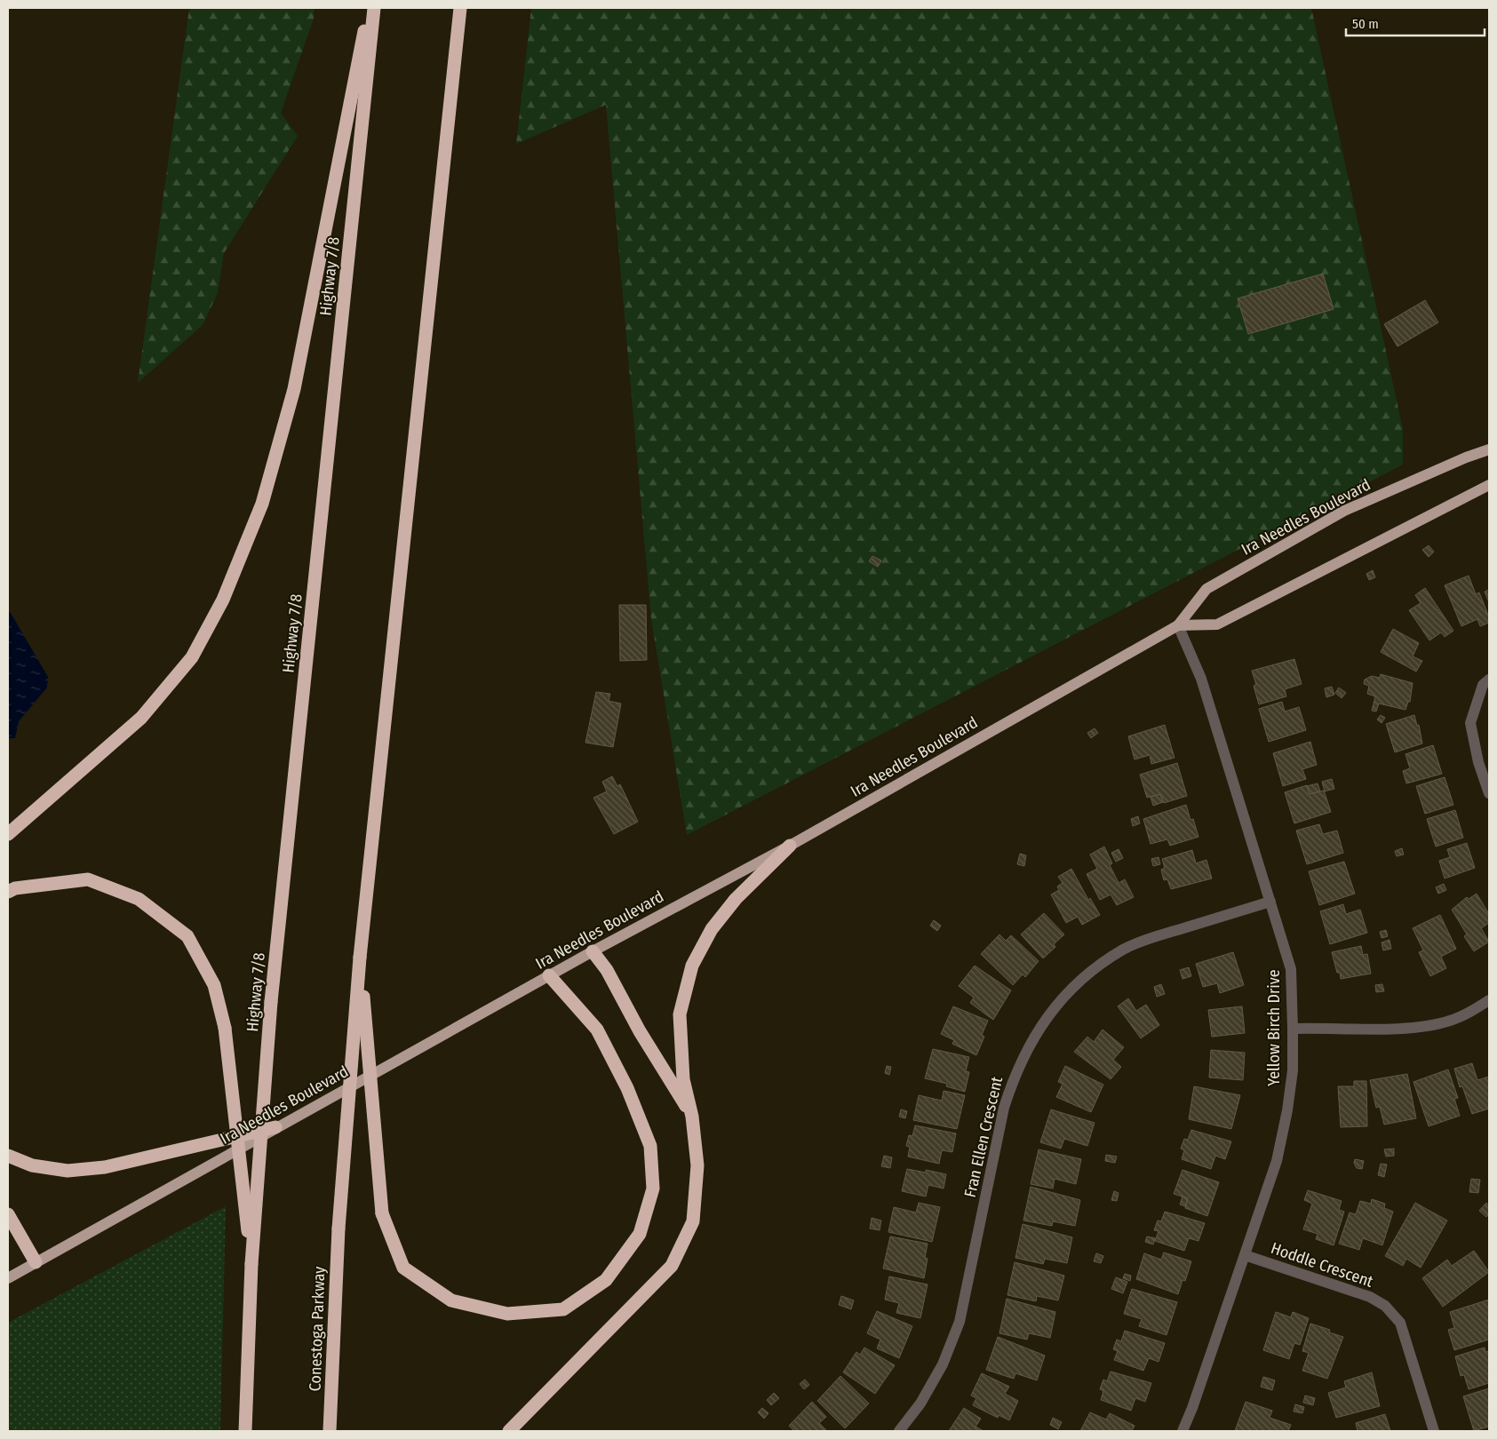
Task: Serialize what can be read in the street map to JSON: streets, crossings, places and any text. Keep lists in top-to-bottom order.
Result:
{
  "streets": {
    "highway": ["Highway 7/8", "Conestoga Parkway"],
    "main road": ["Ira Needles Boulevard"],
    "street": ["Yellow Birch Drive", "Fran Ellen Crescent", "Hoddle Crescent"]
  },
  "crossings": [
    ["Ira Needles Boulevard", "Yellow Birch Drive"],
    ["Yellow Birch Drive", "Fran Ellen Crescent"],
    ["Yellow Birch Drive", "Hoddle Crescent"]
  ],
  "scale_bar": "50 m"
}
